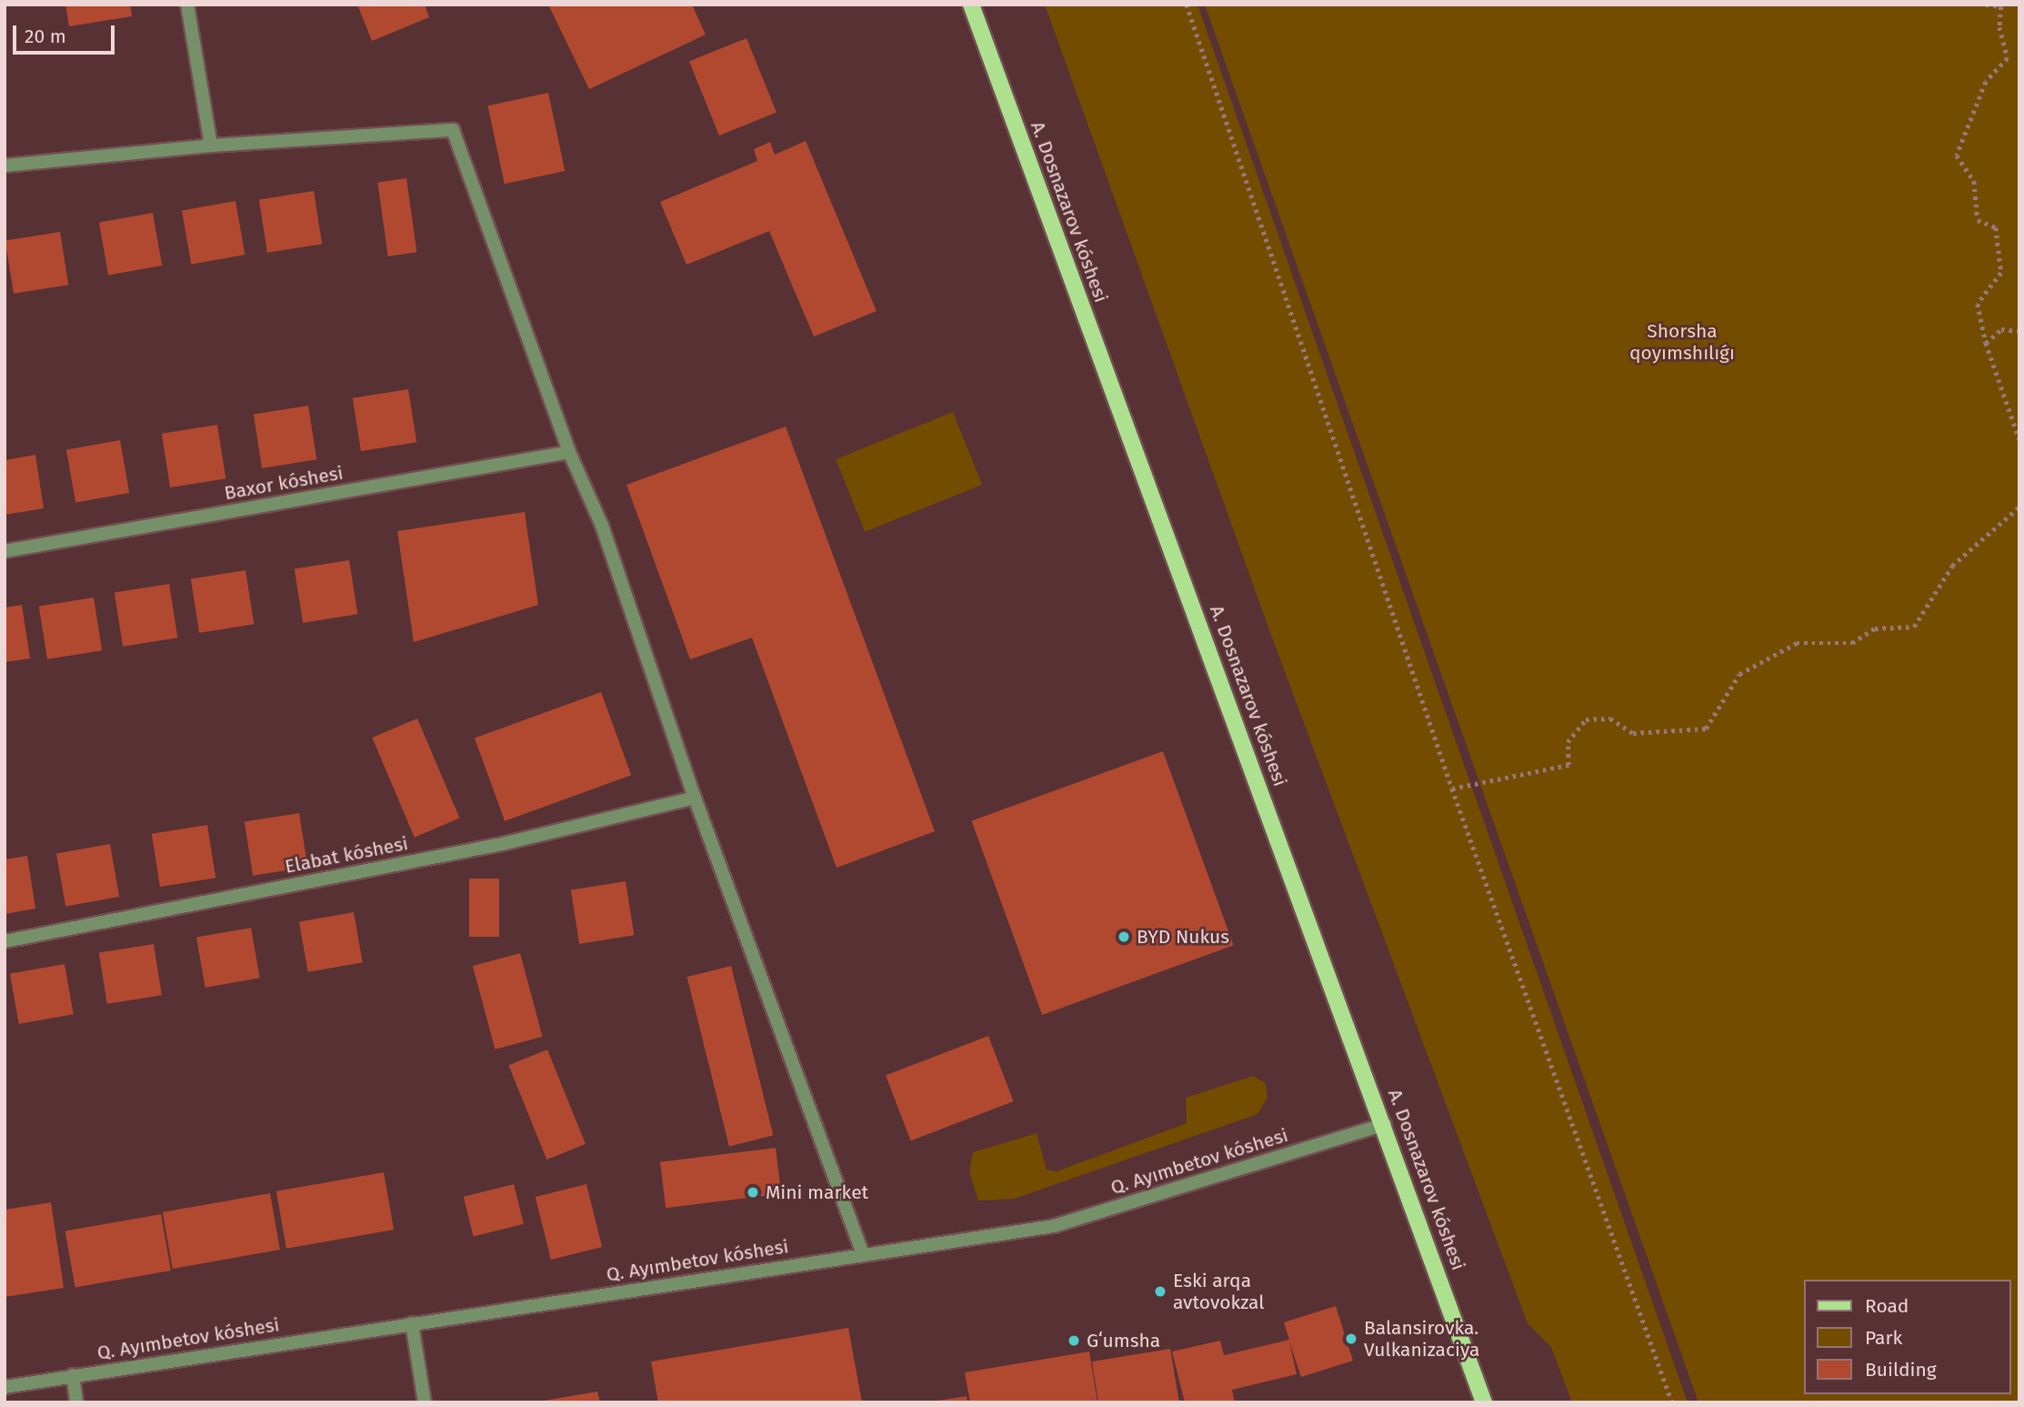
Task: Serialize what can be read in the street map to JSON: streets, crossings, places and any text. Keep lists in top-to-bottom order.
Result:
{
  "streets": {
    "main road": ["A. Dosnazarov kóshesi"],
    "street": ["Baxor kóshesi", "Elabat kóshesi", "Q. Ayımbetov kóshesi"]
  },
  "crossings": [
    ["A. Dosnazarov kóshesi", "Q. Ayımbetov kóshesi"]
  ],
  "parks": ["Shorsha qoyımshılıǵı"],
  "places": [
    "BYD Nukus",
    "Mini market",
    "Eski arqa avtovokzal",
    "Balansirovka. Vulkanizaciya",
    "Gʻumsha"
  ],
  "legend": ["Road", "Park", "Building"],
  "scale_bar": "20 m"
}
